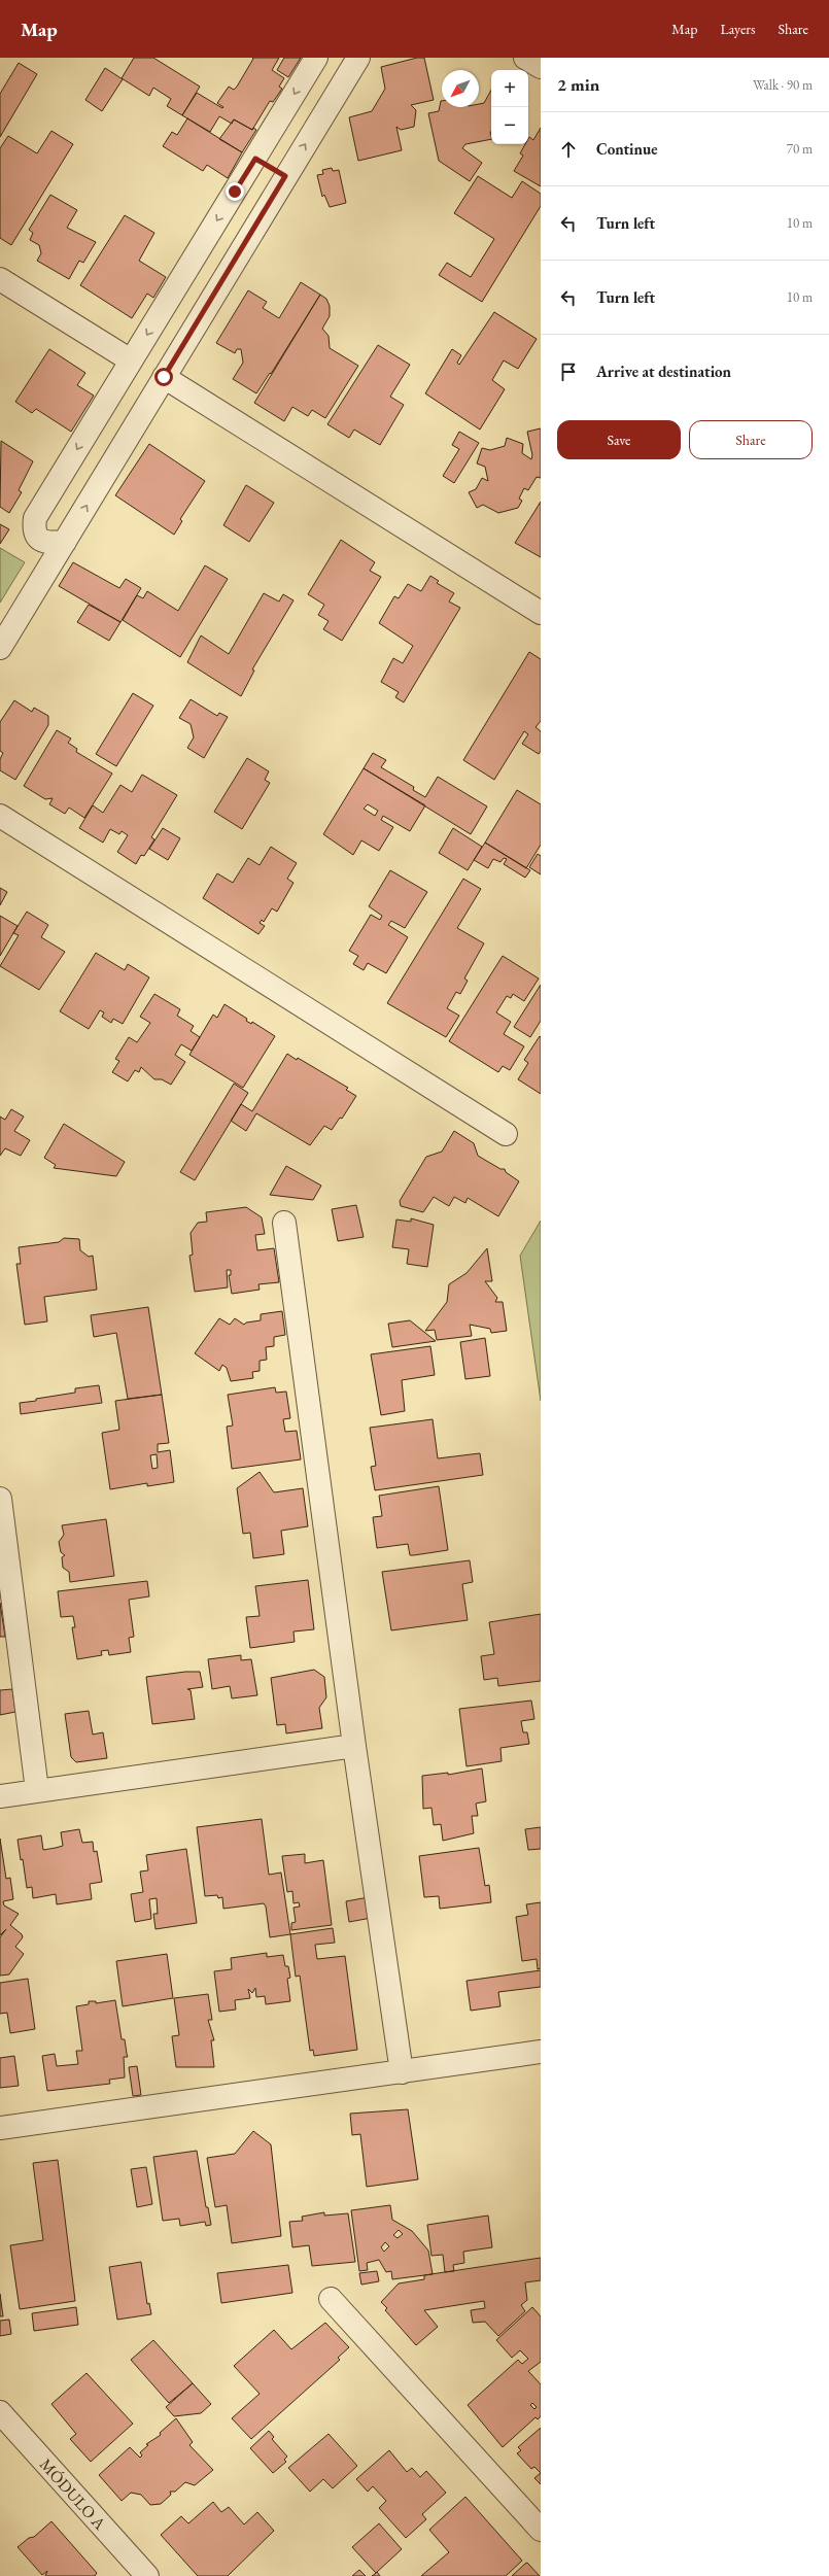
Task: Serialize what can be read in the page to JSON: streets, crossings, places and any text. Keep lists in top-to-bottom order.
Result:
{
  "streets": {
    "street": ["MÓDULO A"]
  },
  "north": "bottom left",
  "page": {
    "header": "Map",
    "nav": ["Map", "Layers", "Share"],
    "heading": ["2 min", "Walk · 90 m"],
    "map_buttons": ["+", "−"],
    "list": [
      ["Continue", "70 m"],
      ["Turn left", "10 m"],
      ["Turn left", "10 m"],
      "Arrive at destination"
    ],
    "buttons": ["Save", "Share"]
  }
}
